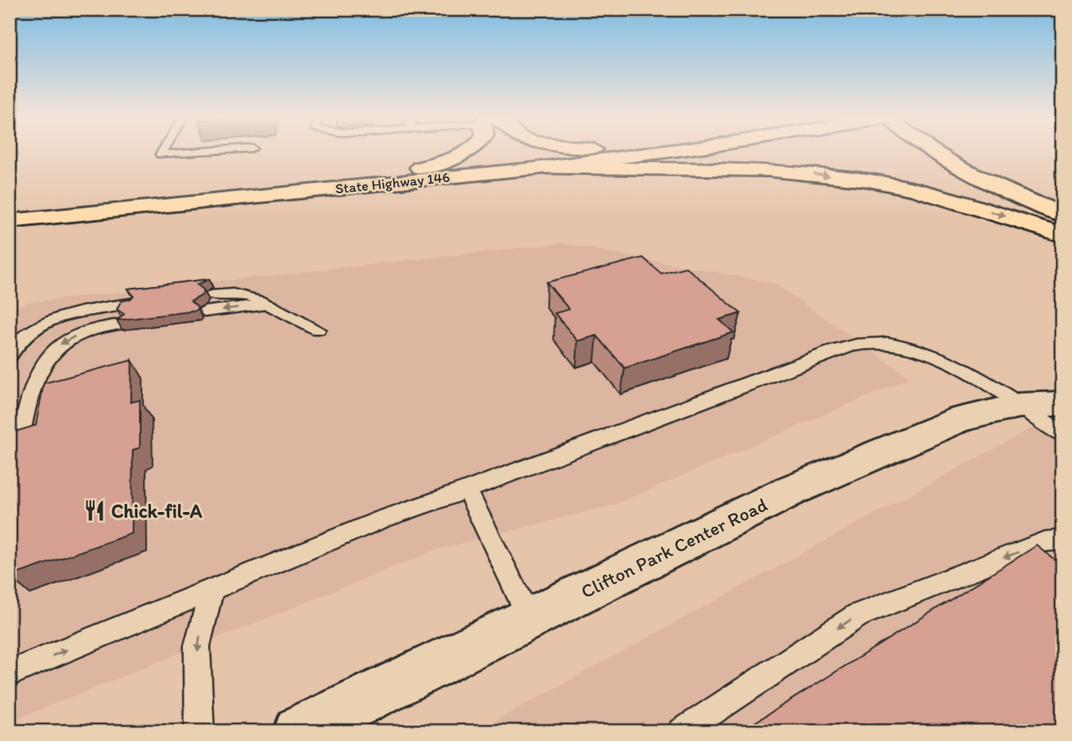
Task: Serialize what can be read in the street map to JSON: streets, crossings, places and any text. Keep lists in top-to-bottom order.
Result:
{
  "streets": {
    "main road": ["State Highway 146"],
    "street": ["Clifton Park Center Road"]
  },
  "places": {
    "restaurant": ["Chick-fil-A"]
  }
}
